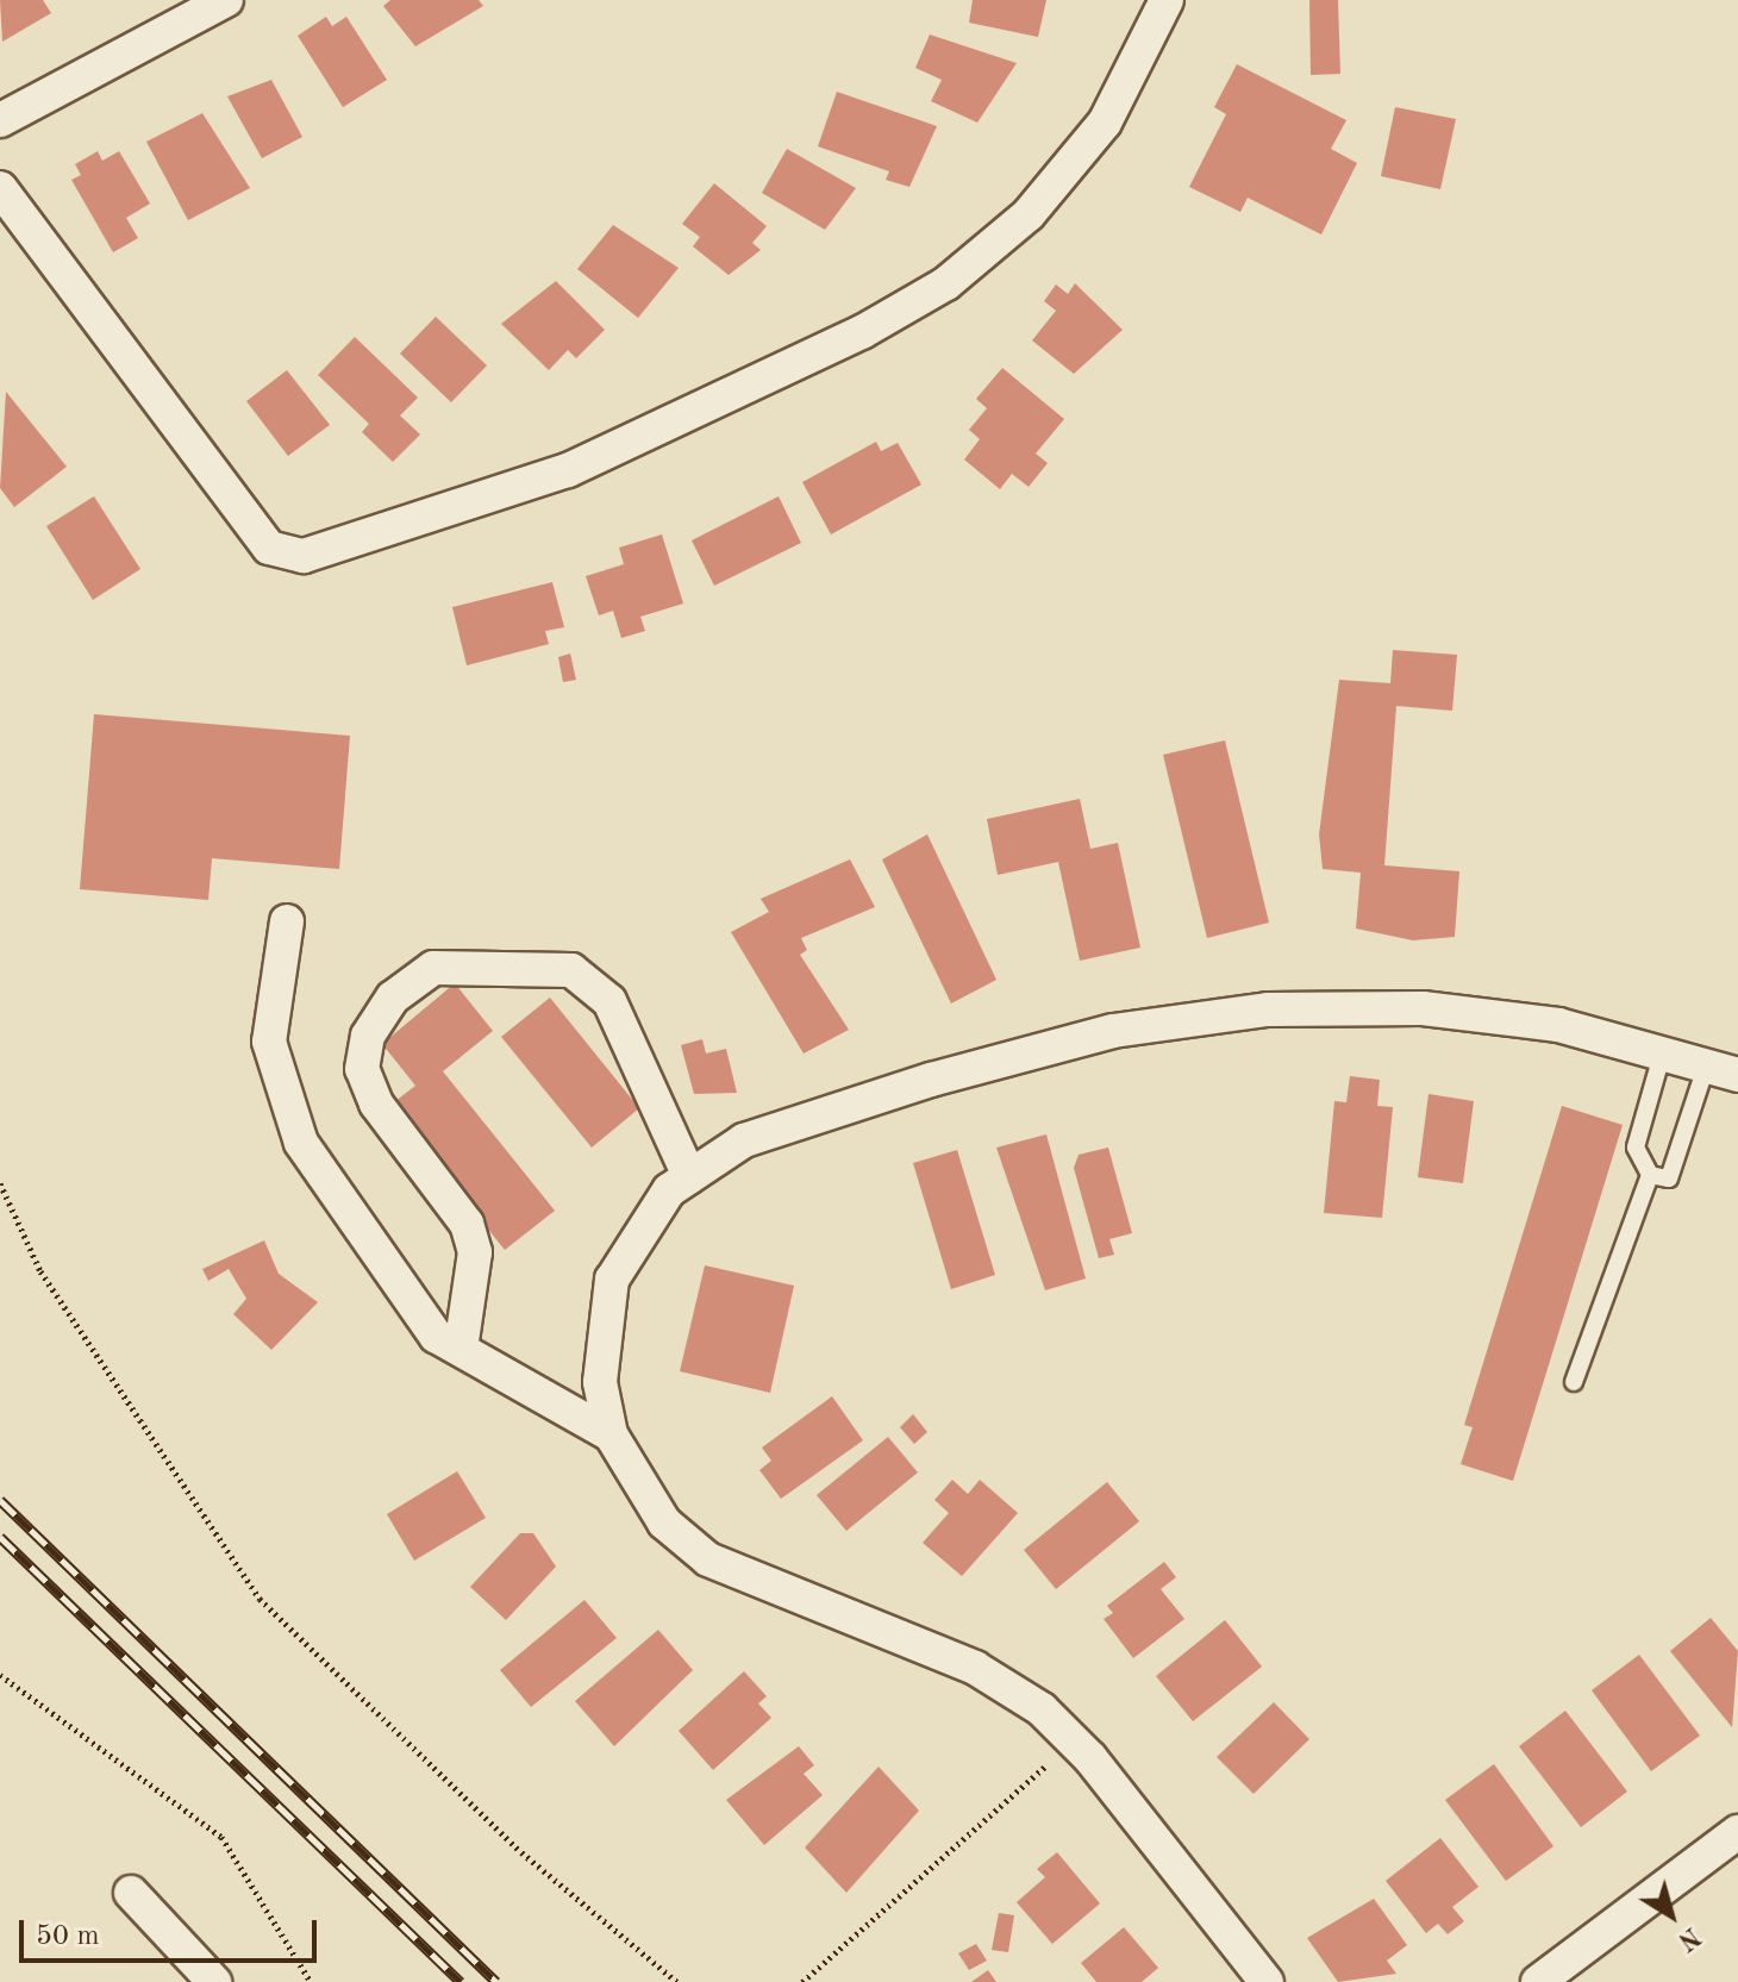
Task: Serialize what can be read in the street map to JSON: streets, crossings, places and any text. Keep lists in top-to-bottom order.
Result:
{
  "scale_bar": "50 m",
  "north": "bottom right"
}
